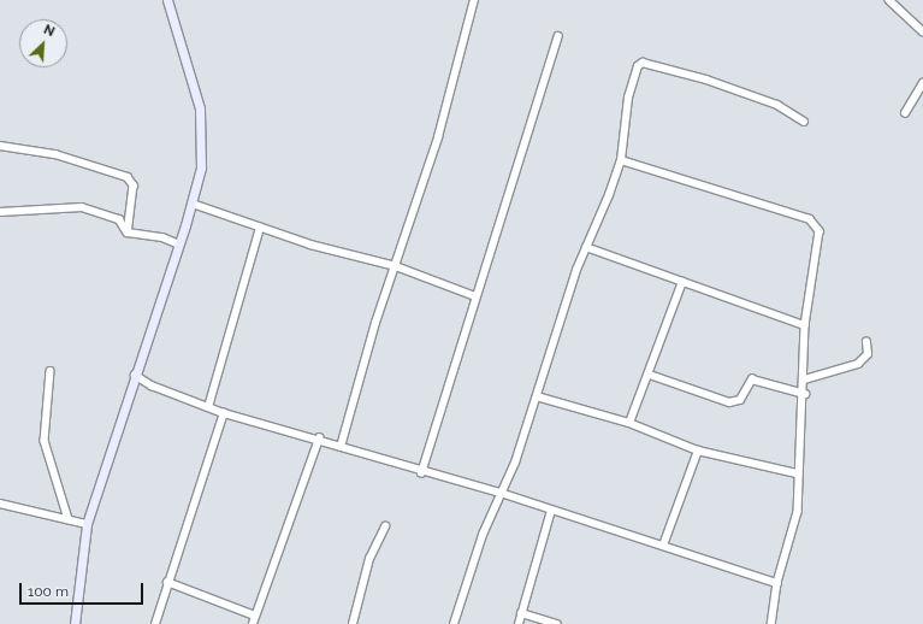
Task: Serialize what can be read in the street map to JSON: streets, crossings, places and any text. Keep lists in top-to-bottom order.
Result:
{
  "scale_bar": "100 m",
  "north": "top right"
}
